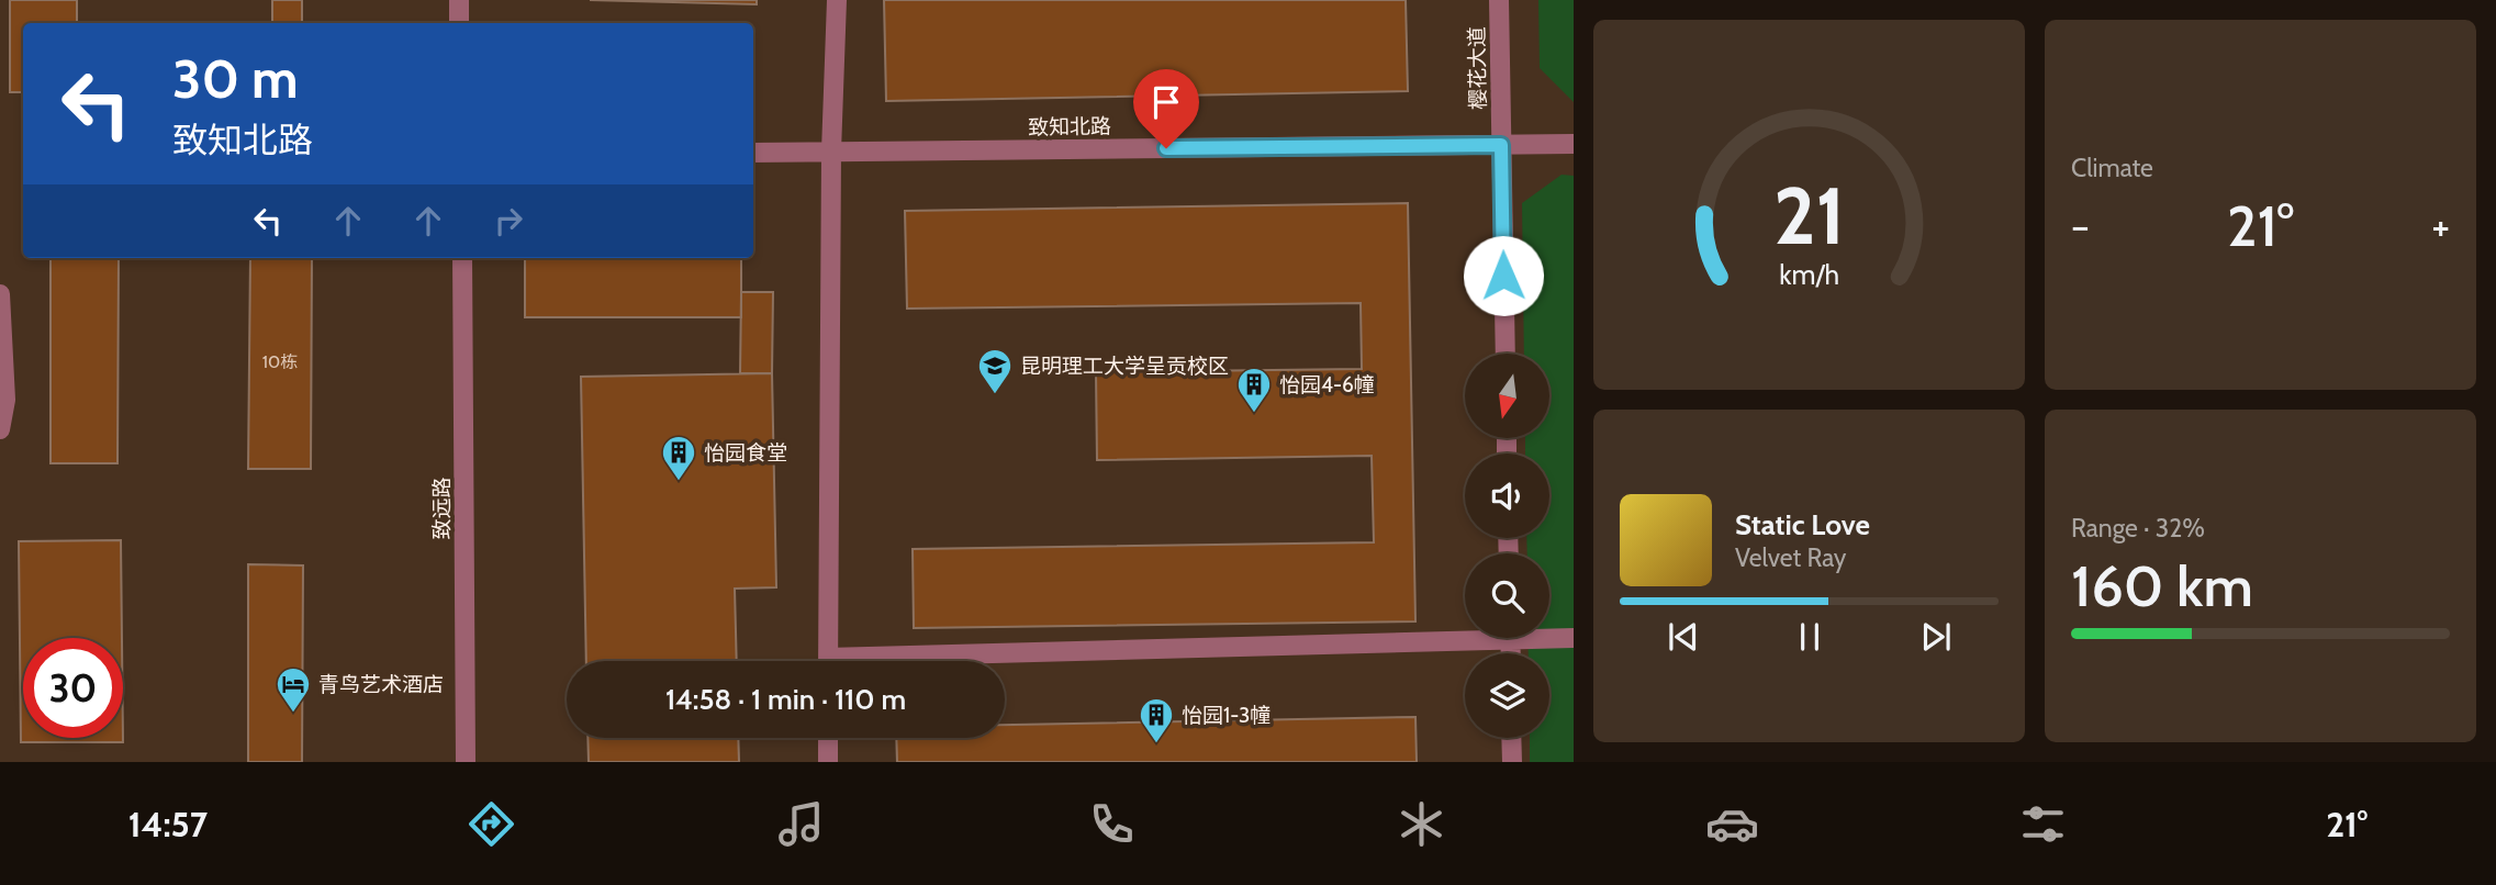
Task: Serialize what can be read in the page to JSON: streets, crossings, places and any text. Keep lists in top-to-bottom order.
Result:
{
  "streets": {
    "street": ["樱花大道", "致知北路", "致远路"]
  },
  "crossings": [
    ["樱花大道", "致知北路"]
  ],
  "places": {
    "school or university": ["昆明理工大学呈贡校区"],
    "building": ["怡园4-6幢", "怡园食堂", "怡园1-3幢"],
    "hotel": ["青鸟艺术酒店"]
  },
  "house_numbers": ["10栋"],
  "north": "bottom",
  "page": {
    "tile": [
      "Climate",
      ["Range · 32%", "160 km"]
    ],
    "turn": ["30 m", "致知北路"],
    "heat": ["−", "21°", "+"],
    "song": ["Static Love", "Velvet Ray"],
    "limit": "30",
    "trip": "14:58 · 1 min · 110 m",
    "tabs": ["14:57", "21°"],
    "gauge": ["21", "km/h"]
  }
}
